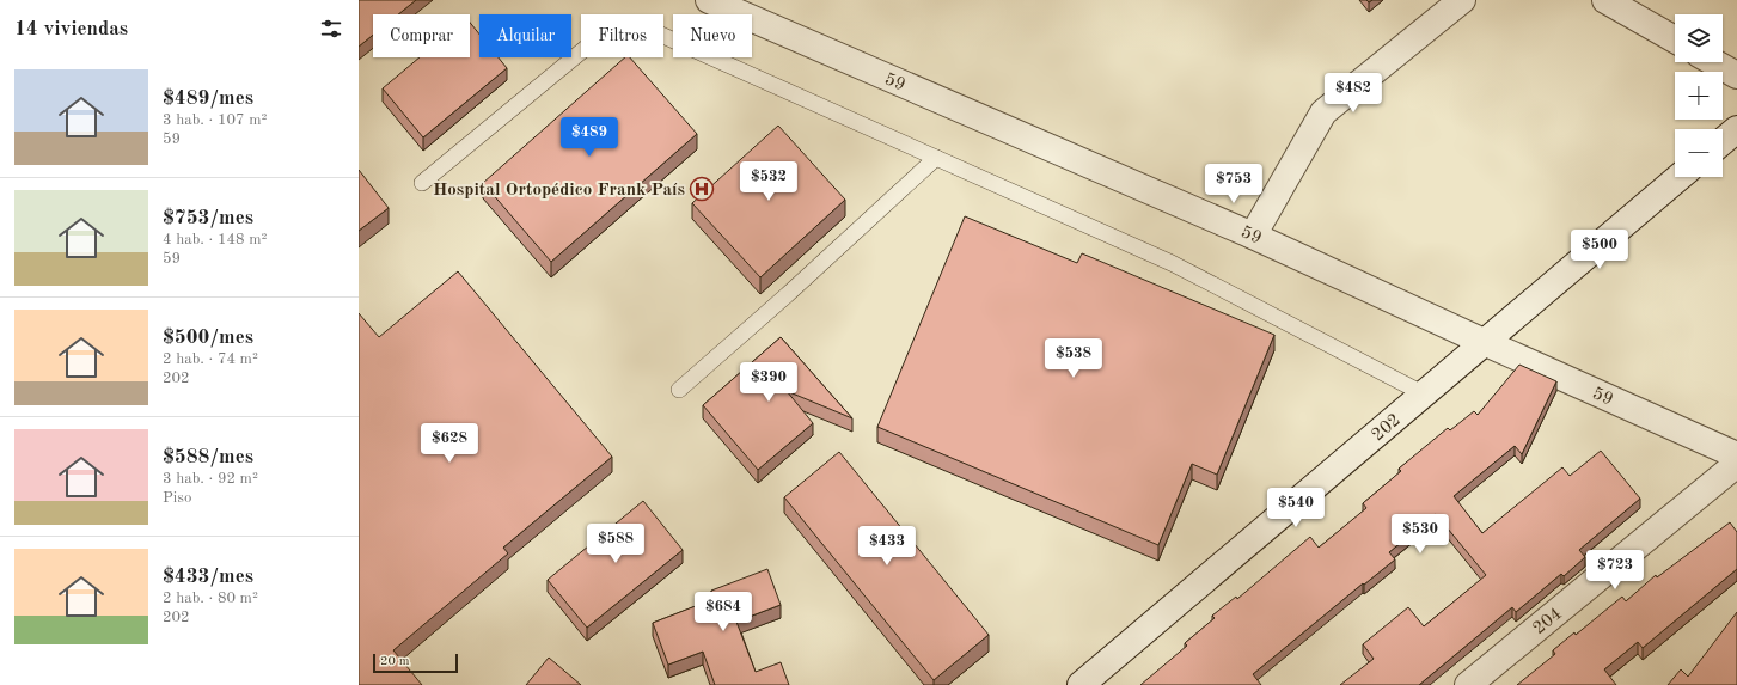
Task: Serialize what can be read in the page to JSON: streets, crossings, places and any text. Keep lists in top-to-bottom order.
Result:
{
  "streets": {
    "street": ["59", "202", "204"]
  },
  "crossings": [
    ["59", "202"]
  ],
  "places": {
    "hospital": ["Hospital Ortopédico Frank País"]
  },
  "scale_bar": "20 m",
  "page": {
    "heading": "14 viviendas",
    "map_buttons": ["+", "−"],
    "chip": [
      "Comprar",
      "Alquilar",
      "Filtros",
      "Nuevo"
    ],
    "list": [
      {
        "name": "$489/mes",
        "note": "3 hab. · 107 m² · 59"
      },
      {
        "name": "$753/mes",
        "note": "4 hab. · 148 m² · 59"
      },
      {
        "name": "$500/mes",
        "note": "2 hab. · 74 m² · 202"
      },
      {
        "name": "$588/mes",
        "note": "3 hab. · 92 m² · Piso"
      },
      {
        "name": "$433/mes",
        "note": "2 hab. · 80 m² · 202"
      }
    ],
    "price": [
      "$482",
      "$489",
      "$532",
      "$753",
      "$500",
      "$538",
      "$390",
      "$628",
      "$540",
      "$530",
      "$588",
      "$433",
      "$723",
      "$684"
    ],
    "scale": "20 m"
  }
}
